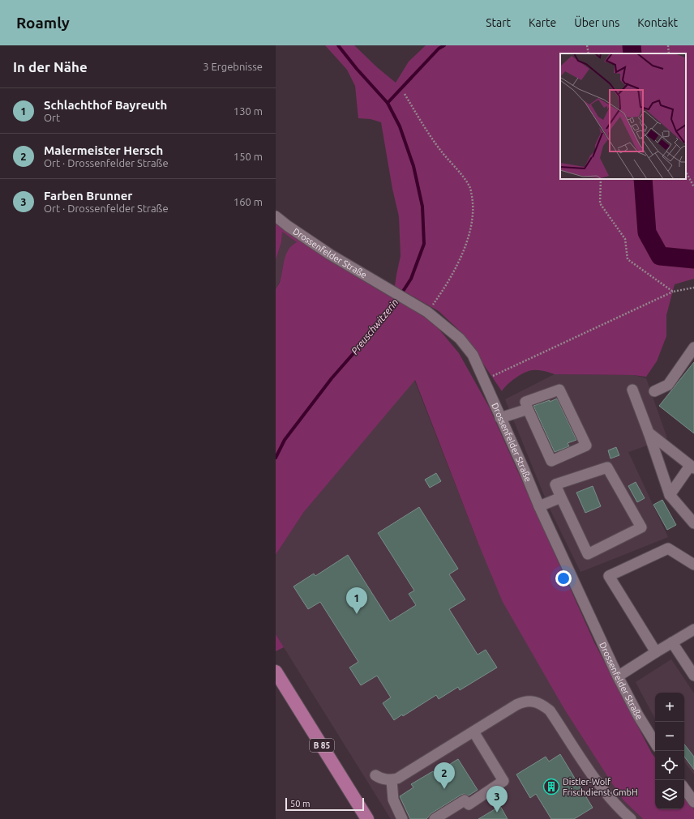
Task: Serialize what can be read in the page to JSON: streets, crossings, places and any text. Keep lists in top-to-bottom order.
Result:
{
  "streets": {
    "main road": ["B 85"],
    "street": ["Drossenfelder Straße"]
  },
  "water": ["Preuschwitzerin"],
  "places": {
    "building": ["Distler-Wolf Frischdienst GmbH"]
  },
  "scale_bar": "50 m",
  "page": {
    "header": "Roamly",
    "nav": [
      "Start",
      "Karte",
      "Über uns",
      "Kontakt"
    ],
    "heading": ["In der Nähe", "3 Ergebnisse"],
    "list": [
      {
        "mark": "1",
        "name": "Schlachthof Bayreuth",
        "note": "Ort",
        "value": "130 m"
      },
      {
        "mark": "2",
        "name": "Malermeister Hersch",
        "note": "Ort · Drossenfelder Straße",
        "value": "150 m"
      },
      {
        "mark": "3",
        "name": "Farben Brunner",
        "note": "Ort · Drossenfelder Straße",
        "value": "160 m"
      }
    ],
    "pins": ["1", "2", "3"],
    "map_buttons": ["+", "−"],
    "scale": "50 m"
  }
}
